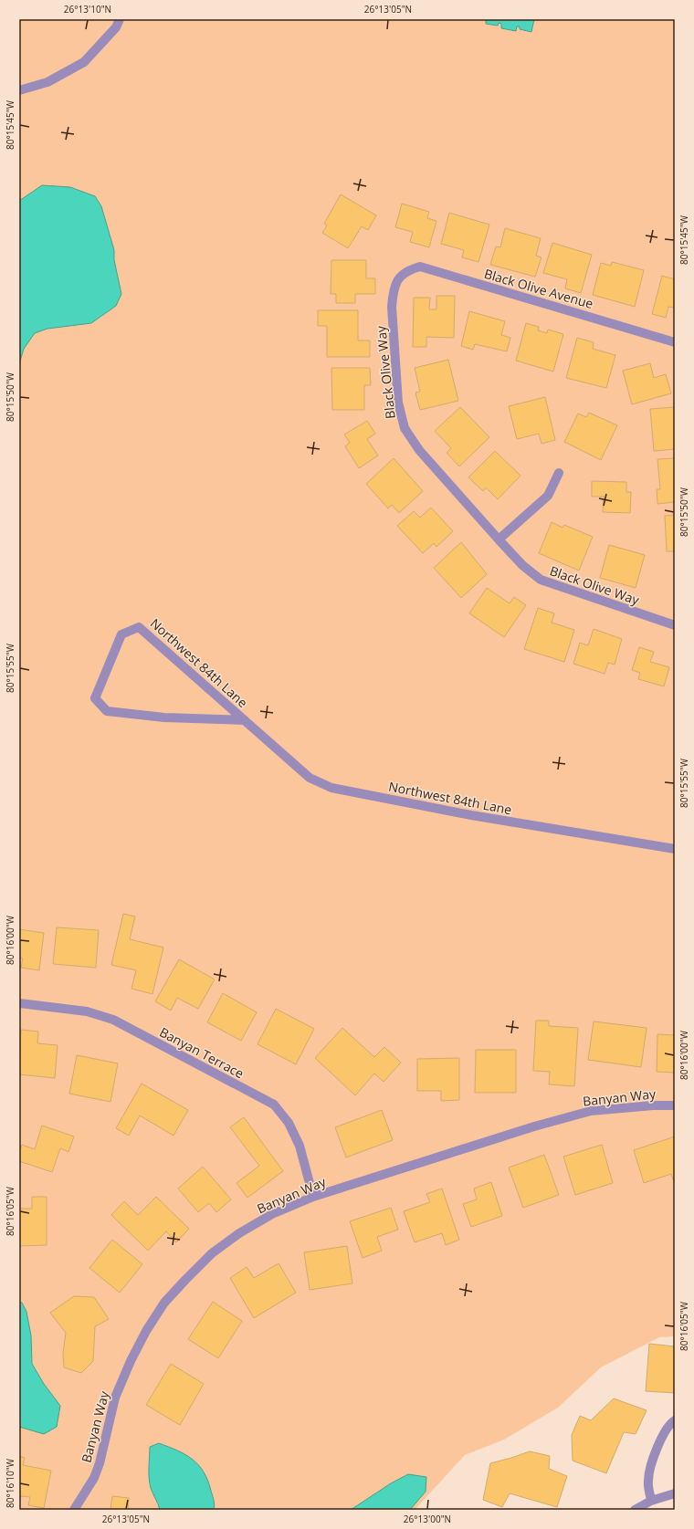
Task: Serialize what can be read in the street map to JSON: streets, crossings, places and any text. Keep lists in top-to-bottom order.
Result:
{
  "streets": {
    "street": [
      "Black Olive Avenue",
      "Black Olive Way",
      "Northwest 84th Lane",
      "Banyan Terrace",
      "Banyan Way"
    ]
  },
  "crossings": [
    ["Black Olive Avenue", "Black Olive Way"],
    ["Banyan Terrace", "Banyan Way"]
  ],
  "coordinates": [
    "26°13'10\"N",
    "26°13'05\"N",
    "80°15'45\"W",
    "80°15'50\"W",
    "80°15'55\"W",
    "80°16'00\"W",
    "80°16'05\"W",
    "80°16'10\"W",
    "26°13'00\"N"
  ]
}
